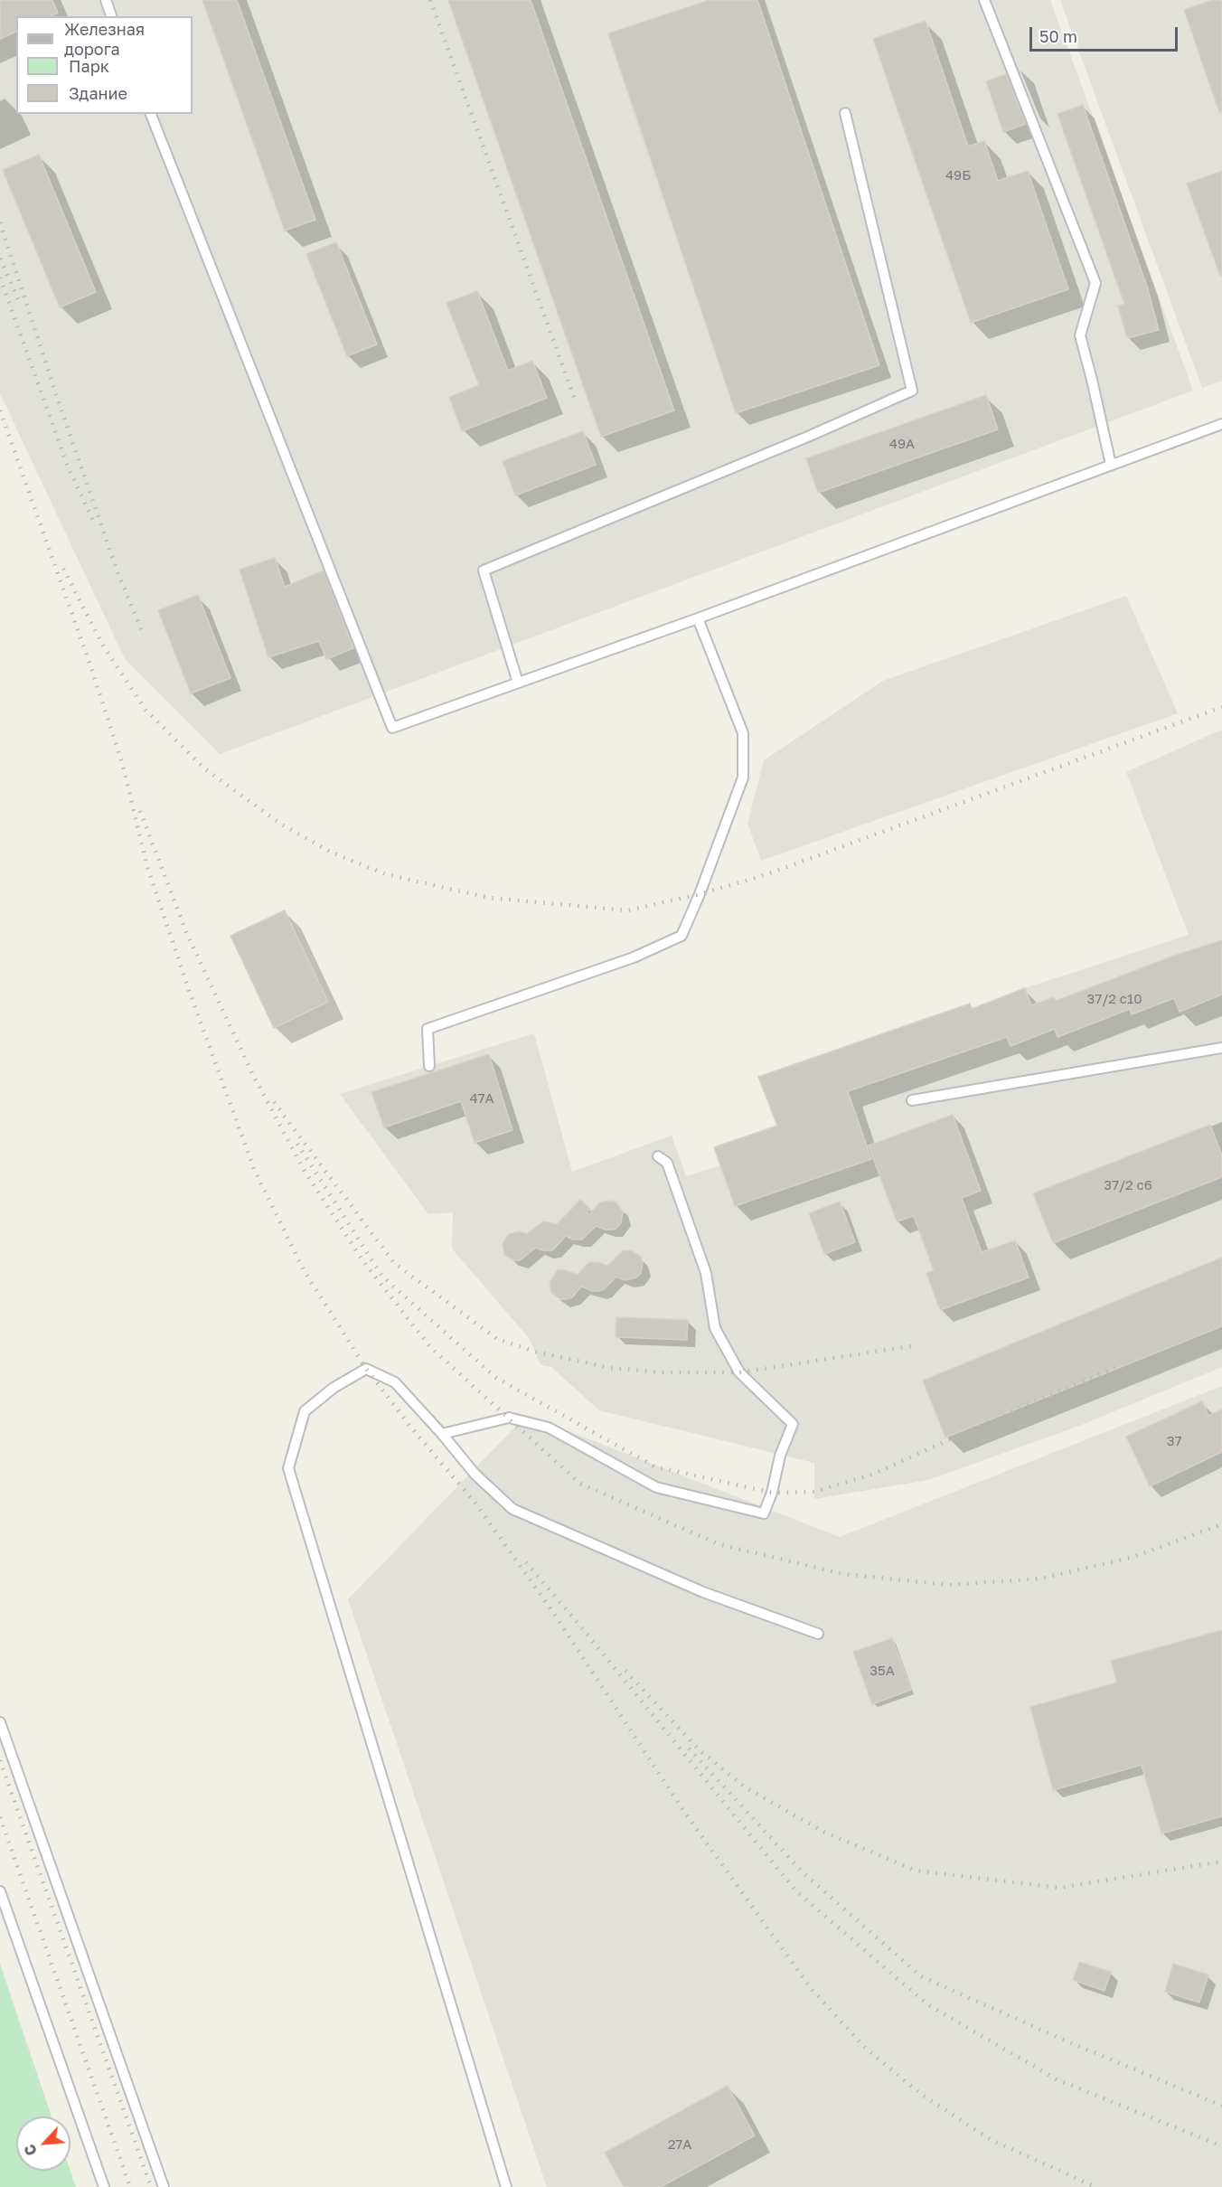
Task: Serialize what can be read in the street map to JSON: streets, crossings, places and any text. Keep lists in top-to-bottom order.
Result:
{
  "house_numbers": [
    "49Б",
    "49А",
    "37/2 с10",
    "47А",
    "37/2 с6",
    "37",
    "35А",
    "27А"
  ],
  "legend": ["Железная дорога", "Парк", "Здание"],
  "scale_bar": "50 m",
  "north": "bottom left"
}
